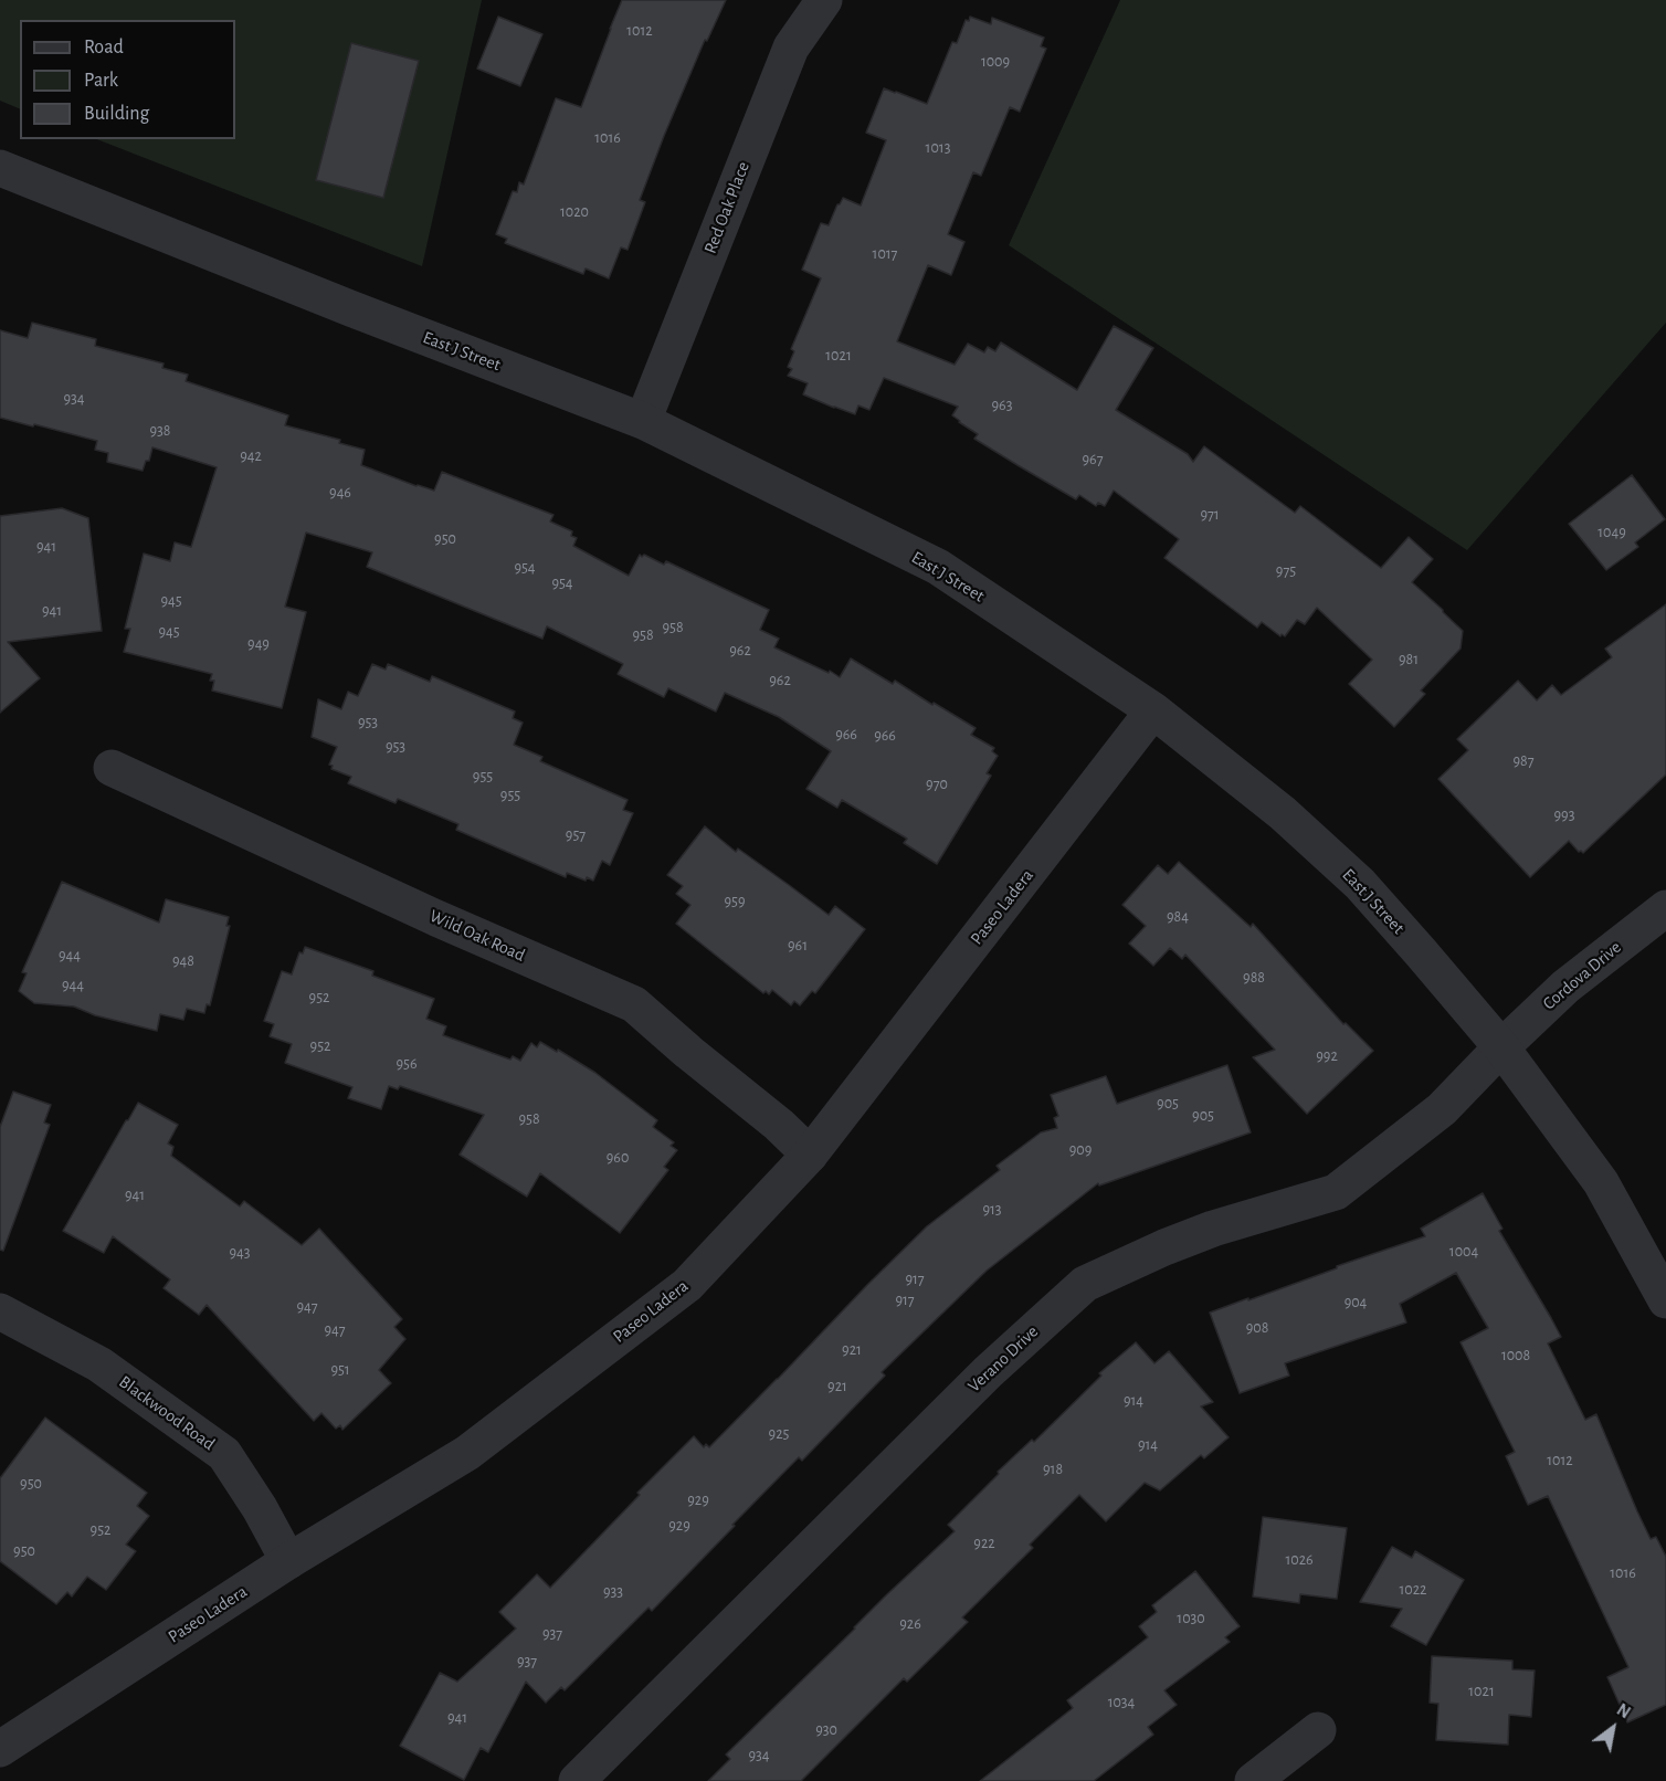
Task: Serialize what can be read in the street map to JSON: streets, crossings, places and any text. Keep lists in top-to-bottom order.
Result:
{
  "streets": {
    "street": [
      "Red Oak Place",
      "East J Street",
      "Paseo Ladera",
      "Wild Oak Road",
      "Cordova Drive",
      "Verano Drive",
      "Blackwood Road"
    ]
  },
  "crossings": [
    ["Red Oak Place", "East J Street"],
    ["East J Street", "Paseo Ladera"],
    ["East J Street", "Cordova Drive"],
    ["East J Street", "Verano Drive"],
    ["Paseo Ladera", "Wild Oak Road"],
    ["Paseo Ladera", "Blackwood Road"],
    ["Cordova Drive", "Verano Drive"]
  ],
  "house_numbers": [
    "1012",
    "1009",
    "1016",
    "1013",
    "1020",
    "1017",
    "1021",
    "934",
    "963",
    "938",
    "942",
    "967",
    "946",
    "971",
    "1049",
    "950",
    "941",
    "954",
    "975",
    "954",
    "945",
    "941",
    "958",
    "945",
    "958",
    "949",
    "962",
    "981",
    "962",
    "953",
    "966",
    "966",
    "953",
    "987",
    "955",
    "970",
    "955",
    "993",
    "957",
    "959",
    "984",
    "961",
    "944",
    "948",
    "988",
    "944",
    "952",
    "952",
    "992",
    "956",
    "905",
    "905",
    "958",
    "909",
    "960",
    "941",
    "913",
    "1004",
    "943",
    "917",
    "917",
    "904",
    "947",
    "908",
    "947",
    "921",
    "1008",
    "951",
    "921",
    "914",
    "925",
    "914",
    "1012",
    "918",
    "950",
    "929",
    "929",
    "952",
    "922",
    "950",
    "1026",
    "1016",
    "1022",
    "933",
    "1030",
    "926",
    "937",
    "937",
    "1021",
    "1034",
    "941",
    "930",
    "934"
  ],
  "legend": ["Road", "Park", "Building"],
  "north": "top right"
}
